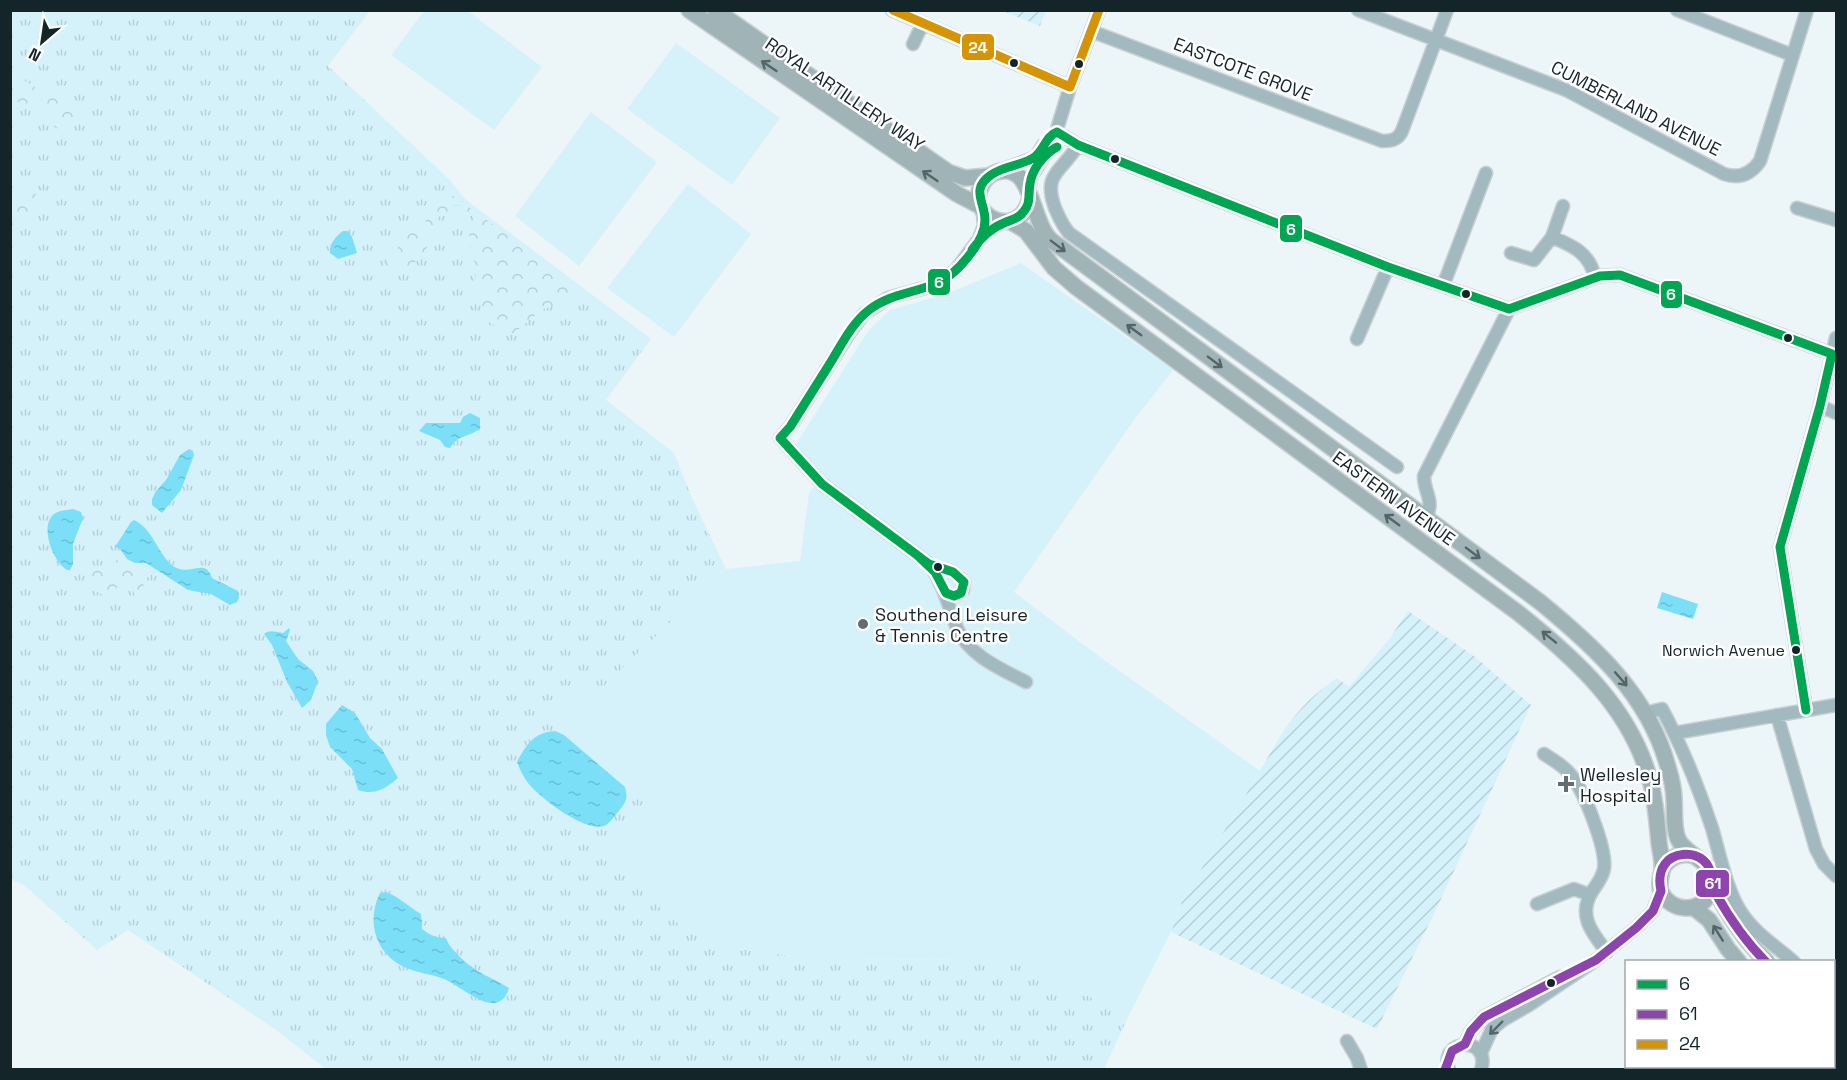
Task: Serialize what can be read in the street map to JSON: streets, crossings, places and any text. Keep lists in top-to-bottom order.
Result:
{
  "streets": {
    "main road": ["ROYAL ARTILLERY WAY", "EASTERN AVENUE"],
    "street": ["EASTCOTE GROVE", "CUMBERLAND AVENUE"]
  },
  "crossings": [
    ["EASTCOTE GROVE", "CUMBERLAND AVENUE"],
    ["ROYAL ARTILLERY WAY", "EASTERN AVENUE"]
  ],
  "places": {
    "other": ["Southend Leisure & Tennis Centre", "Norwich Avenue"],
    "health": ["Wellesley Hospital"]
  },
  "lines": ["transit line 24", "transit line 6", "transit line 61"],
  "legend": ["6", "61", "24"],
  "north": "bottom left"
}
